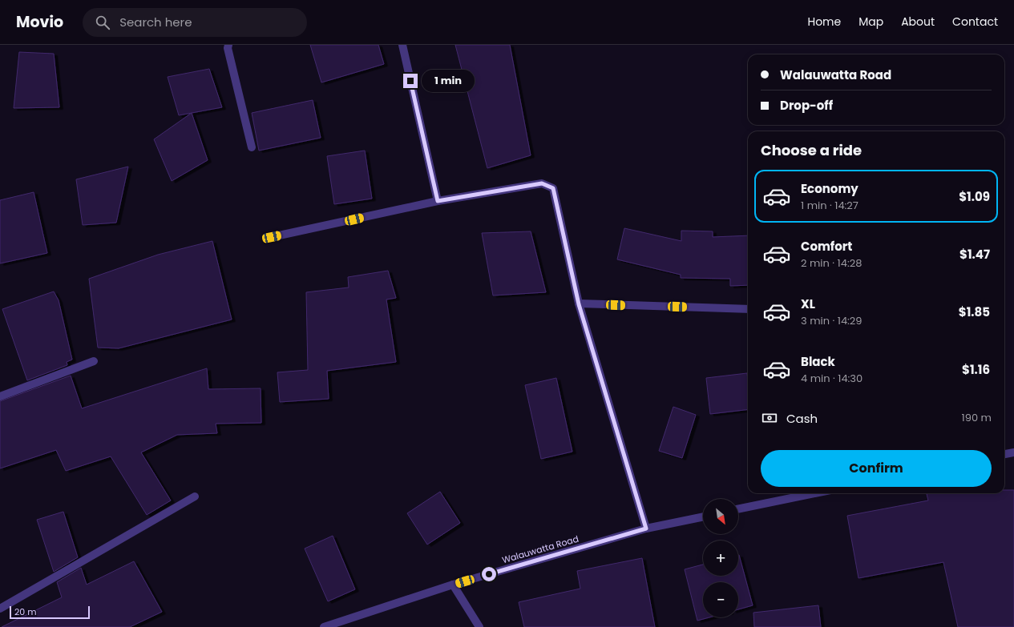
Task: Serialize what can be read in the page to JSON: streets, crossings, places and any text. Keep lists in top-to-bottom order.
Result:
{
  "streets": {
    "street": ["Walauwatta Road"]
  },
  "scale_bar": "20 m",
  "north": "bottom right",
  "page": {
    "header": "Movio",
    "search": "Search here",
    "nav": [
      "Home",
      "Map",
      "About",
      "Contact"
    ],
    "banner": ["Walauwatta Road", "Drop-off"],
    "bubble": "1 min",
    "heading": "Choose a ride",
    "list": [
      {
        "name": "Economy",
        "note": "1 min · 14:27",
        "value": "$1.09"
      },
      {
        "name": "Comfort",
        "note": "2 min · 14:28",
        "value": "$1.47"
      },
      {
        "name": "XL",
        "note": "3 min · 14:29",
        "value": "$1.85"
      },
      {
        "name": "Black",
        "note": "4 min · 14:30",
        "value": "$1.16"
      }
    ],
    "pay": ["Cash", "190 m"],
    "buttons": "Confirm",
    "map_buttons": ["+", "−"],
    "scale": "20 m"
  }
}
